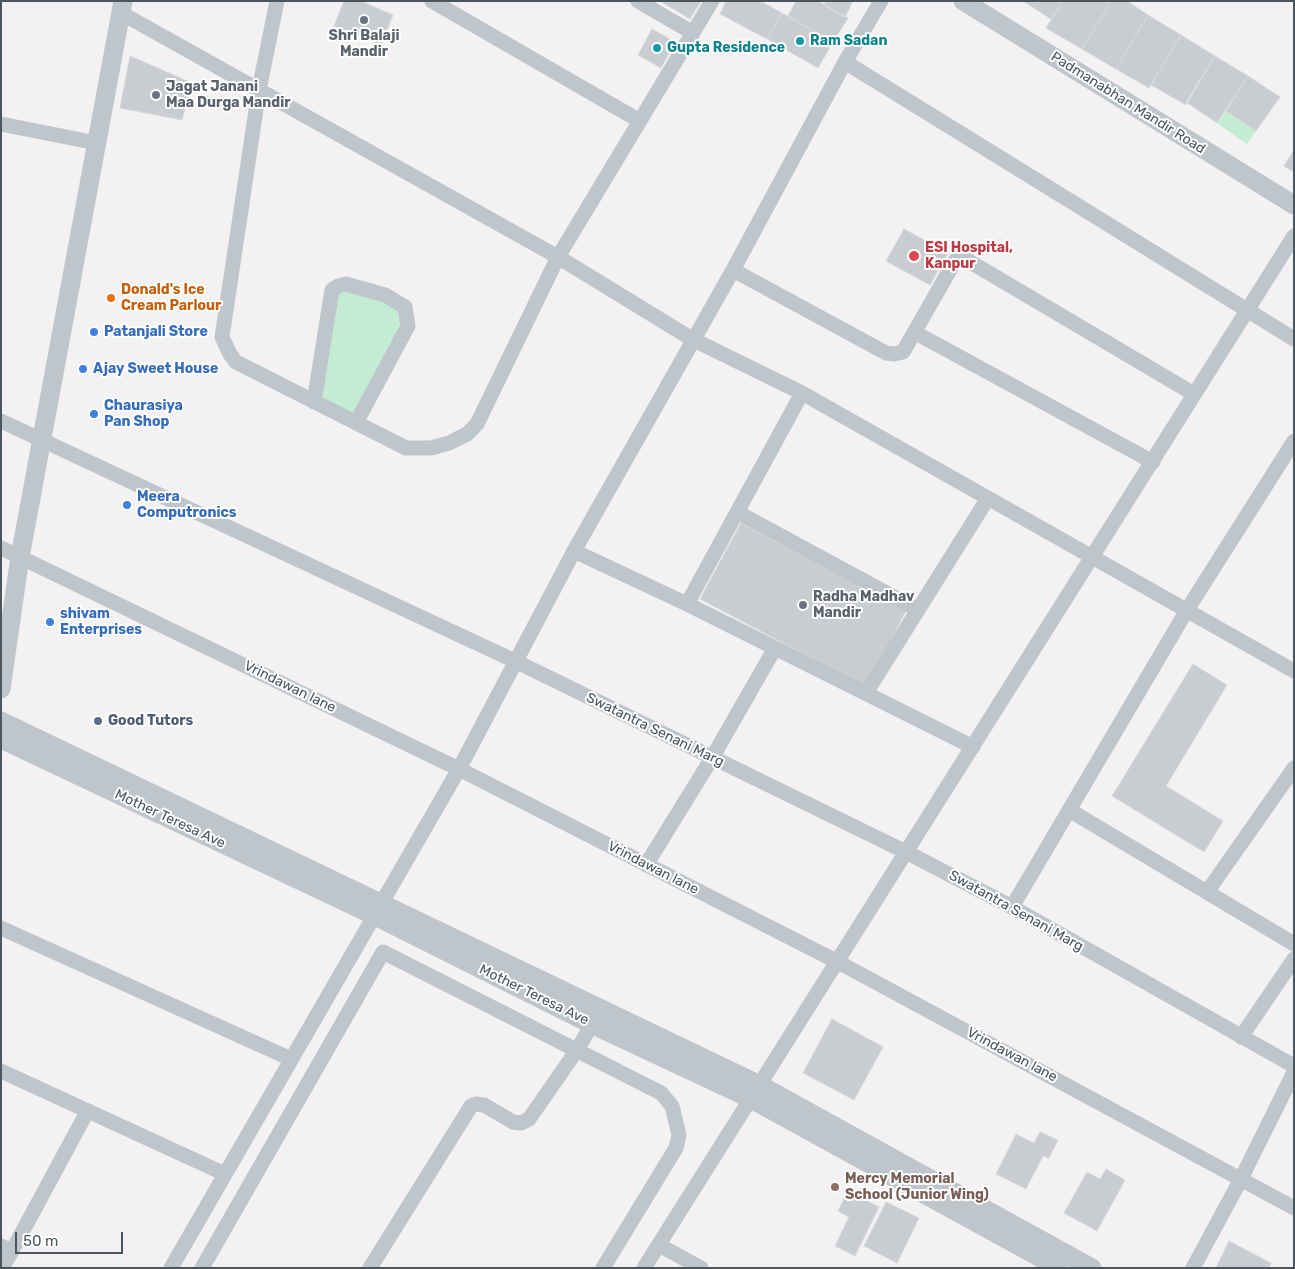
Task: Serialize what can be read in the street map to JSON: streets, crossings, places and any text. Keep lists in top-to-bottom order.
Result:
{
  "streets": {
    "street": [
      "Padmanabhan Mandir Road",
      "Vrindawan lane",
      "Swatantra Senani Marg",
      "Mother Teresa Ave"
    ]
  },
  "places": [
    "Shri Balaji Mandir",
    "Ram Sadan",
    "Gupta Residence",
    "Jagat Janani Maa Durga Mandir",
    "ESI Hospital, Kanpur",
    "Donald's Ice Cream Parlour",
    "Patanjali Store",
    "Ajay Sweet House",
    "Chaurasiya Pan Shop",
    "Meera Computronics",
    "Radha Madhav Mandir",
    "shivam Enterprises",
    "Good Tutors",
    "Mercy Memorial School (Junior Wing)"
  ],
  "scale_bar": "50 m"
}
